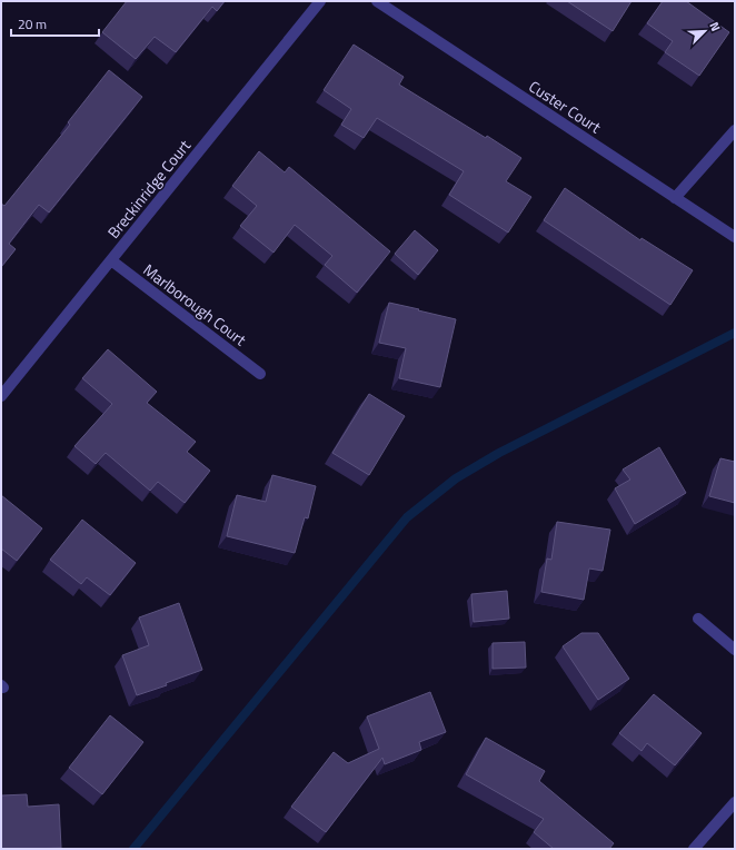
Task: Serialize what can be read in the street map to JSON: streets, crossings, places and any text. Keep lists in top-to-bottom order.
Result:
{
  "streets": {
    "street": ["Custer Court", "Breckinridge Court", "Marlborough Court"]
  },
  "crossings": [
    ["Breckinridge Court", "Marlborough Court"]
  ],
  "scale_bar": "20 m",
  "north": "top right"
}
